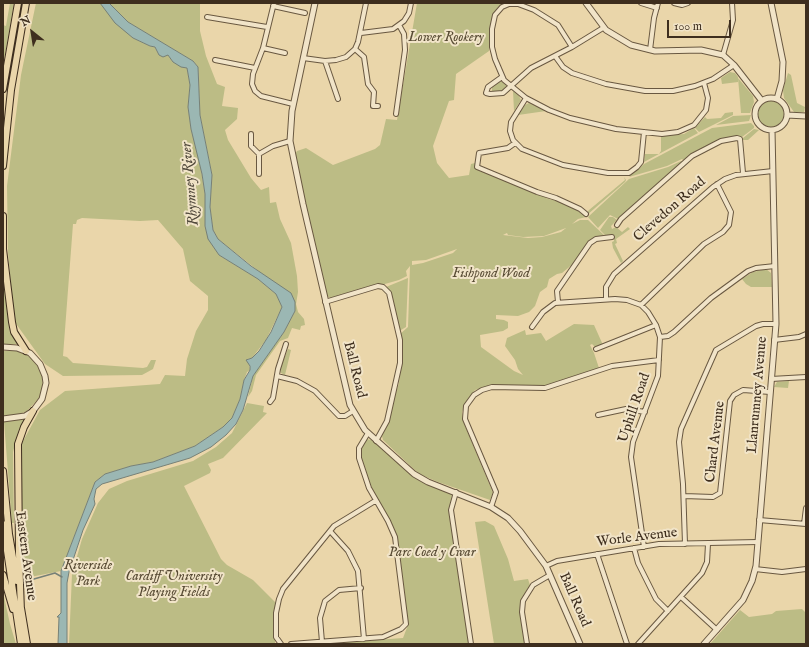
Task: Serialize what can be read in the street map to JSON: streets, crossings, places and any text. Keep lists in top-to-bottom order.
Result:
{
  "streets": {
    "highway": ["Eastern Avenue"],
    "street": [
      "Clevedon Road",
      "Ball Road",
      "Llanrumney Avenue",
      "Uphill Road",
      "Chard Avenue",
      "Worle Avenue"
    ]
  },
  "crossings": [
    ["Clevedon Road", "Llanrumney Avenue"],
    ["Ball Road", "Worle Avenue"],
    ["Llanrumney Avenue", "Chard Avenue"],
    ["Llanrumney Avenue", "Worle Avenue"],
    ["Uphill Road", "Worle Avenue"]
  ],
  "water": ["Rhymney River"],
  "parks": [
    "Lower Rookery",
    "Fishpond Wood",
    "Parc Coed y Cwar",
    "Riverside Park",
    "Cardiff University Playing Fields"
  ],
  "scale_bar": "100 m",
  "north": "top left"
}
